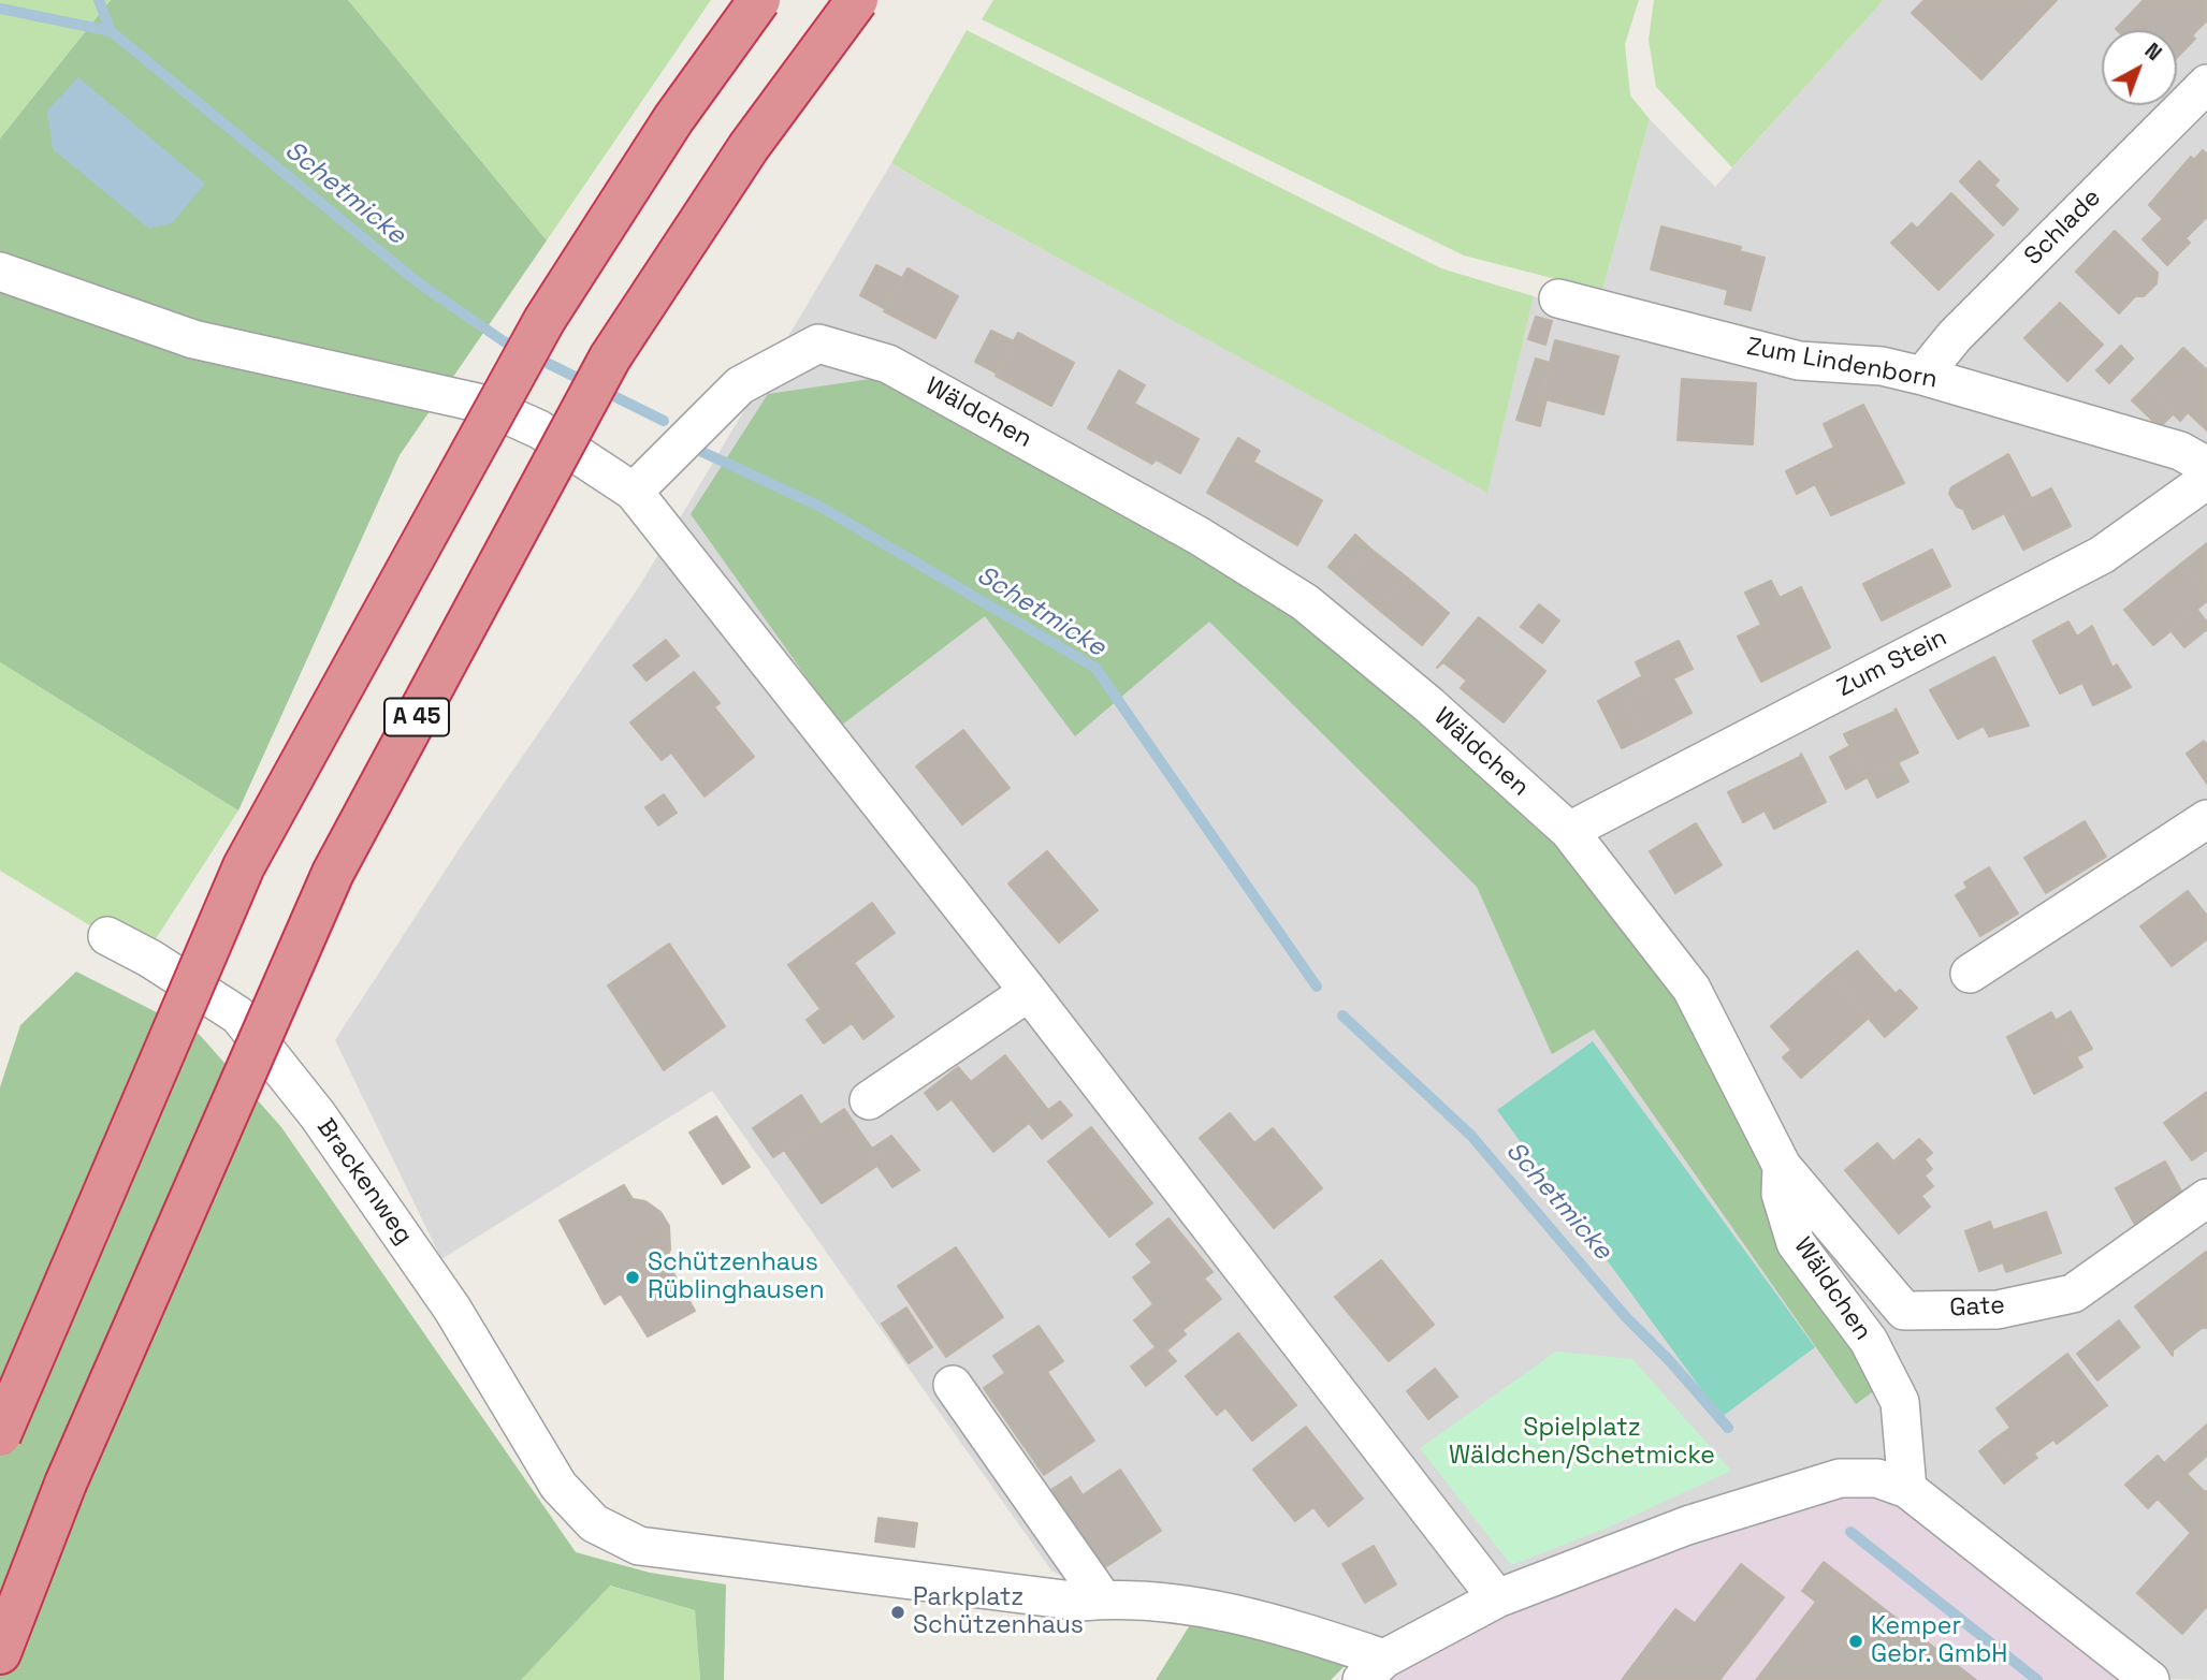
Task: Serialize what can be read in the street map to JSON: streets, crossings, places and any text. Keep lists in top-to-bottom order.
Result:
{
  "streets": {
    "highway": ["A 45"],
    "street": [
      "Schlade",
      "Zum Lindenborn",
      "Wäldchen",
      "Zum Stein",
      "Brackenweg",
      "Gate"
    ]
  },
  "crossings": [
    ["Schlade", "Zum Lindenborn"],
    ["Wäldchen", "Zum Stein"],
    ["Wäldchen", "Gate"]
  ],
  "water": ["Schetmicke"],
  "parks": ["Spielplatz Wäldchen/Schetmicke"],
  "places": ["Schützenhaus Rüblinghausen", "Parkplatz Schützenhaus", "Kemper Gebr. GmbH"],
  "north": "top right"
}
